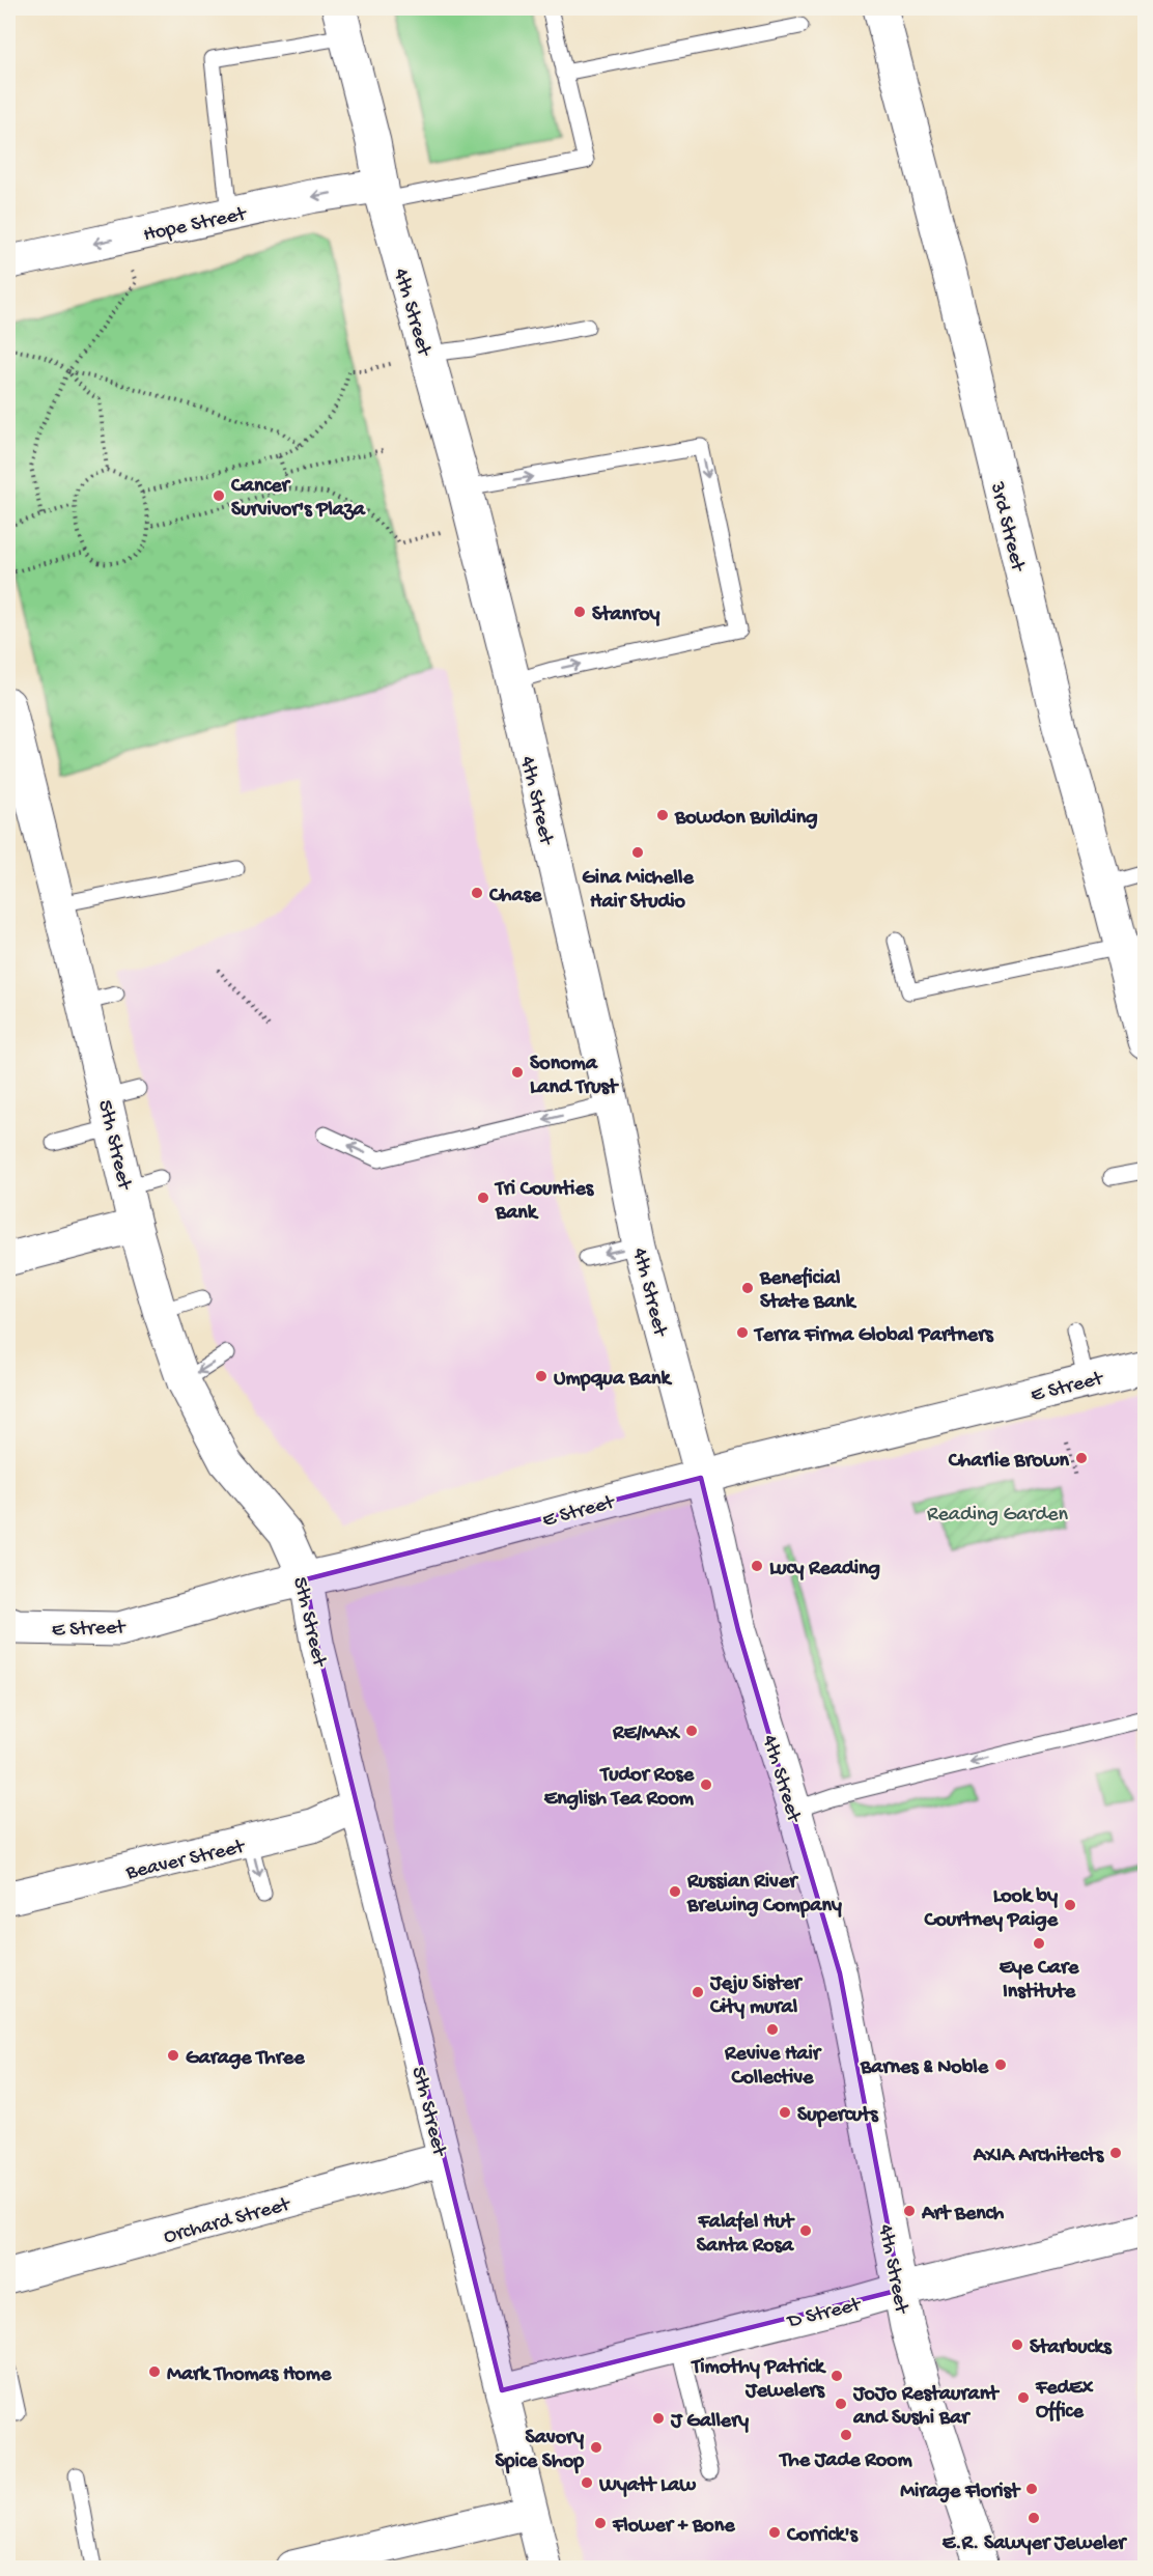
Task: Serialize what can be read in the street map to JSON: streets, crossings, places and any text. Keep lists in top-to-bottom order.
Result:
{
  "streets": {
    "street": [
      "Hope Street",
      "4th Street",
      "3rd Street",
      "5th Street",
      "E Street",
      "Beaver Street",
      "Orchard Street",
      "D Street"
    ]
  },
  "crossings": [
    ["Hope Street", "4th Street"],
    ["4th Street", "E Street"],
    ["4th Street", "D Street"],
    ["5th Street", "E Street"],
    ["5th Street", "Beaver Street"],
    ["5th Street", "Orchard Street"],
    ["5th Street", "D Street"]
  ],
  "one_way": ["Hope Street"],
  "parks": ["Reading Garden"],
  "places": [
    "Cancer Survivor's Plaza",
    "Stanroy",
    "Bowdon Building",
    "Gina Michelle Hair Studio",
    "Chase",
    "Sonoma Land Trust",
    "Tri Counties Bank",
    "Beneficial State Bank",
    "Terra Firma Global Partners",
    "Umpqua Bank",
    "Charlie Brown",
    "Lucy Reading",
    "RE/MAX",
    "Tudor Rose English Tea Room",
    "Russian River Brewing Company",
    "Look by Courtney Paige",
    "Eye Care Institute",
    "Jeju Sister City mural",
    "Revive Hair Collective",
    "Garage Three",
    "Barnes & Noble",
    "Supercuts",
    "AXIA Architects",
    "Art Bench",
    "Falafel Hut Santa Rosa",
    "Starbucks",
    "Mark Thomas Home",
    "Timothy Patrick Jewelers",
    "FedEx Office",
    "JoJo Restaurant and Sushi Bar",
    "J Gallery",
    "The Jade Room",
    "Savory Spice Shop",
    "Wyatt Law",
    "Mirage Florist",
    "E.R. Sawyer Jeweler",
    "Flower + Bone",
    "Corrick's"
  ]
}
